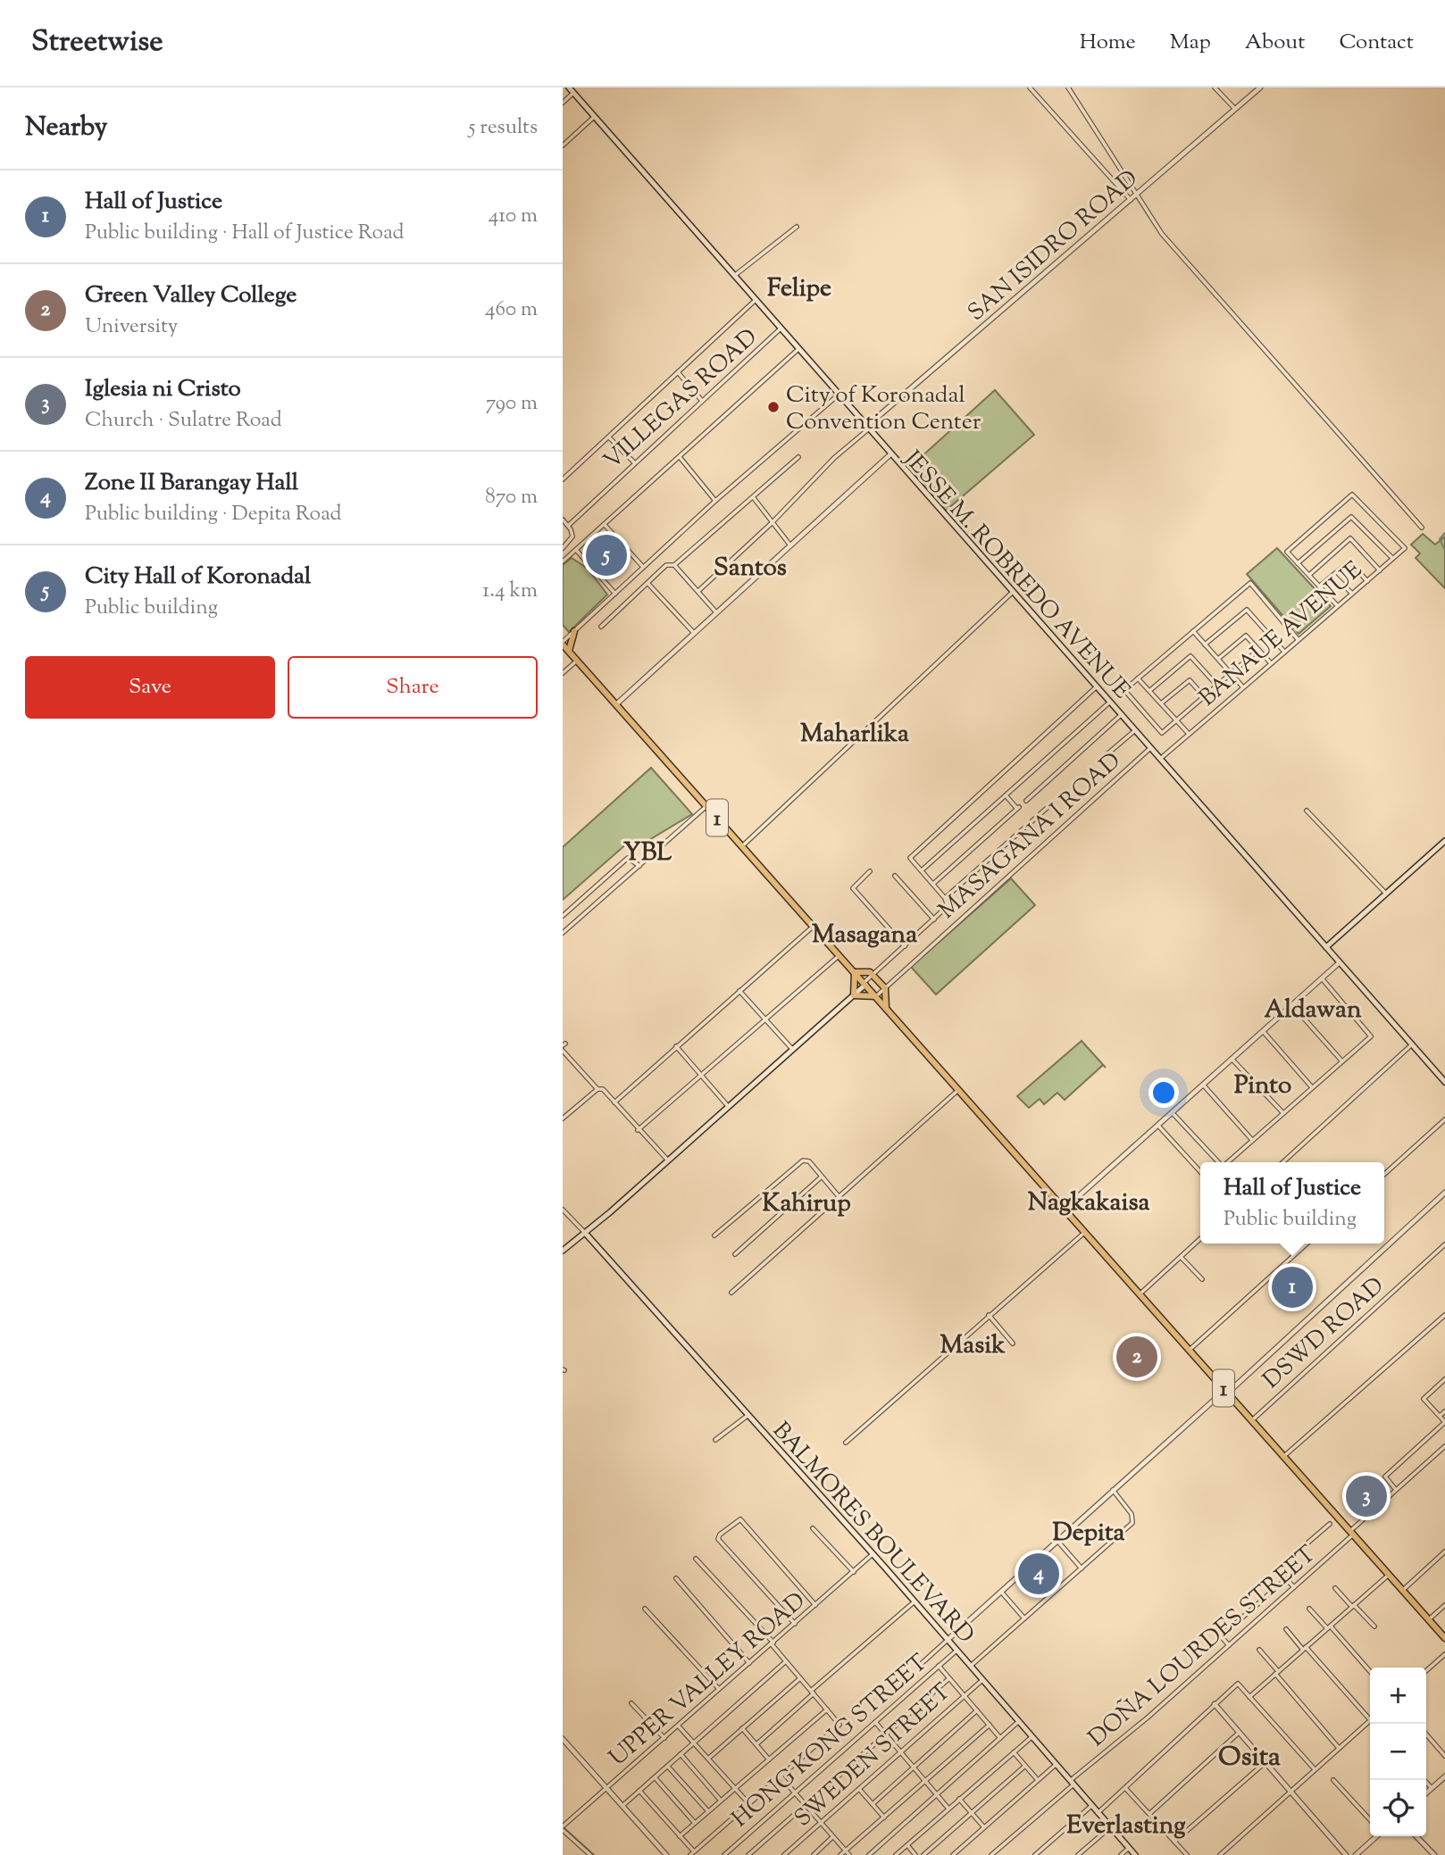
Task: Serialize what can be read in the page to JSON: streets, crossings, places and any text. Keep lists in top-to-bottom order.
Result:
{
  "streets": {
    "highway": ["1"],
    "main road": ["JESSE M. ROBREDO AVENUE", "BALMORES BOULEVARD"],
    "street": [
      "SAN ISIDRO ROAD",
      "VILLEGAS ROAD",
      "BANAUE AVENUE",
      "MASAGANA I ROAD",
      "DSWD ROAD",
      "DOÑA LOURDES STREET",
      "UPPER VALLEY ROAD",
      "HONG KONG STREET",
      "SWEDEN STREET"
    ]
  },
  "crossings": [
    ["SAN ISIDRO ROAD", "JESSE M. ROBREDO AVENUE"],
    ["VILLEGAS ROAD", "JESSE M. ROBREDO AVENUE"],
    ["JESSE M. ROBREDO AVENUE", "BANAUE AVENUE"],
    ["JESSE M. ROBREDO AVENUE", "MASAGANA I ROAD"],
    ["1", "MASAGANA I ROAD"],
    ["1", "DSWD ROAD"],
    ["1", "DOÑA LOURDES STREET"],
    ["BALMORES BOULEVARD", "DOÑA LOURDES STREET"],
    ["BALMORES BOULEVARD", "UPPER VALLEY ROAD"],
    ["BALMORES BOULEVARD", "HONG KONG STREET"],
    ["BALMORES BOULEVARD", "SWEDEN STREET"]
  ],
  "districts": [
    "Felipe",
    "Santos",
    "Maharlika",
    "YBL",
    "Masagana",
    "Aldawan",
    "Pinto",
    "Nagkakaisa",
    "Kahirup",
    "Masik",
    "Depita",
    "Osita",
    "Everlasting"
  ],
  "places": ["City of Koronadal Convention Center"],
  "page": {
    "header": "Streetwise",
    "nav": [
      "Home",
      "Map",
      "About",
      "Contact"
    ],
    "heading": ["Nearby", "5 results"],
    "list": [
      {
        "mark": "1",
        "name": "Hall of Justice",
        "note": "Public building · Hall of Justice Road",
        "value": "410 m"
      },
      {
        "mark": "2",
        "name": "Green Valley College",
        "note": "University",
        "value": "460 m"
      },
      {
        "mark": "3",
        "name": "Iglesia ni Cristo",
        "note": "Church · Sulatre Road",
        "value": "790 m"
      },
      {
        "mark": "4",
        "name": "Zone II Barangay Hall",
        "note": "Public building · Depita Road",
        "value": "870 m"
      },
      {
        "mark": "5",
        "name": "City Hall of Koronadal",
        "note": "Public building",
        "value": "1.4 km"
      }
    ],
    "pins": [
      "5",
      "1",
      "2",
      "3",
      "4"
    ],
    "buttons": ["Save", "Share"],
    "popup": ["Hall of Justice", "Public building"],
    "map_buttons": ["+", "−"]
  }
}
